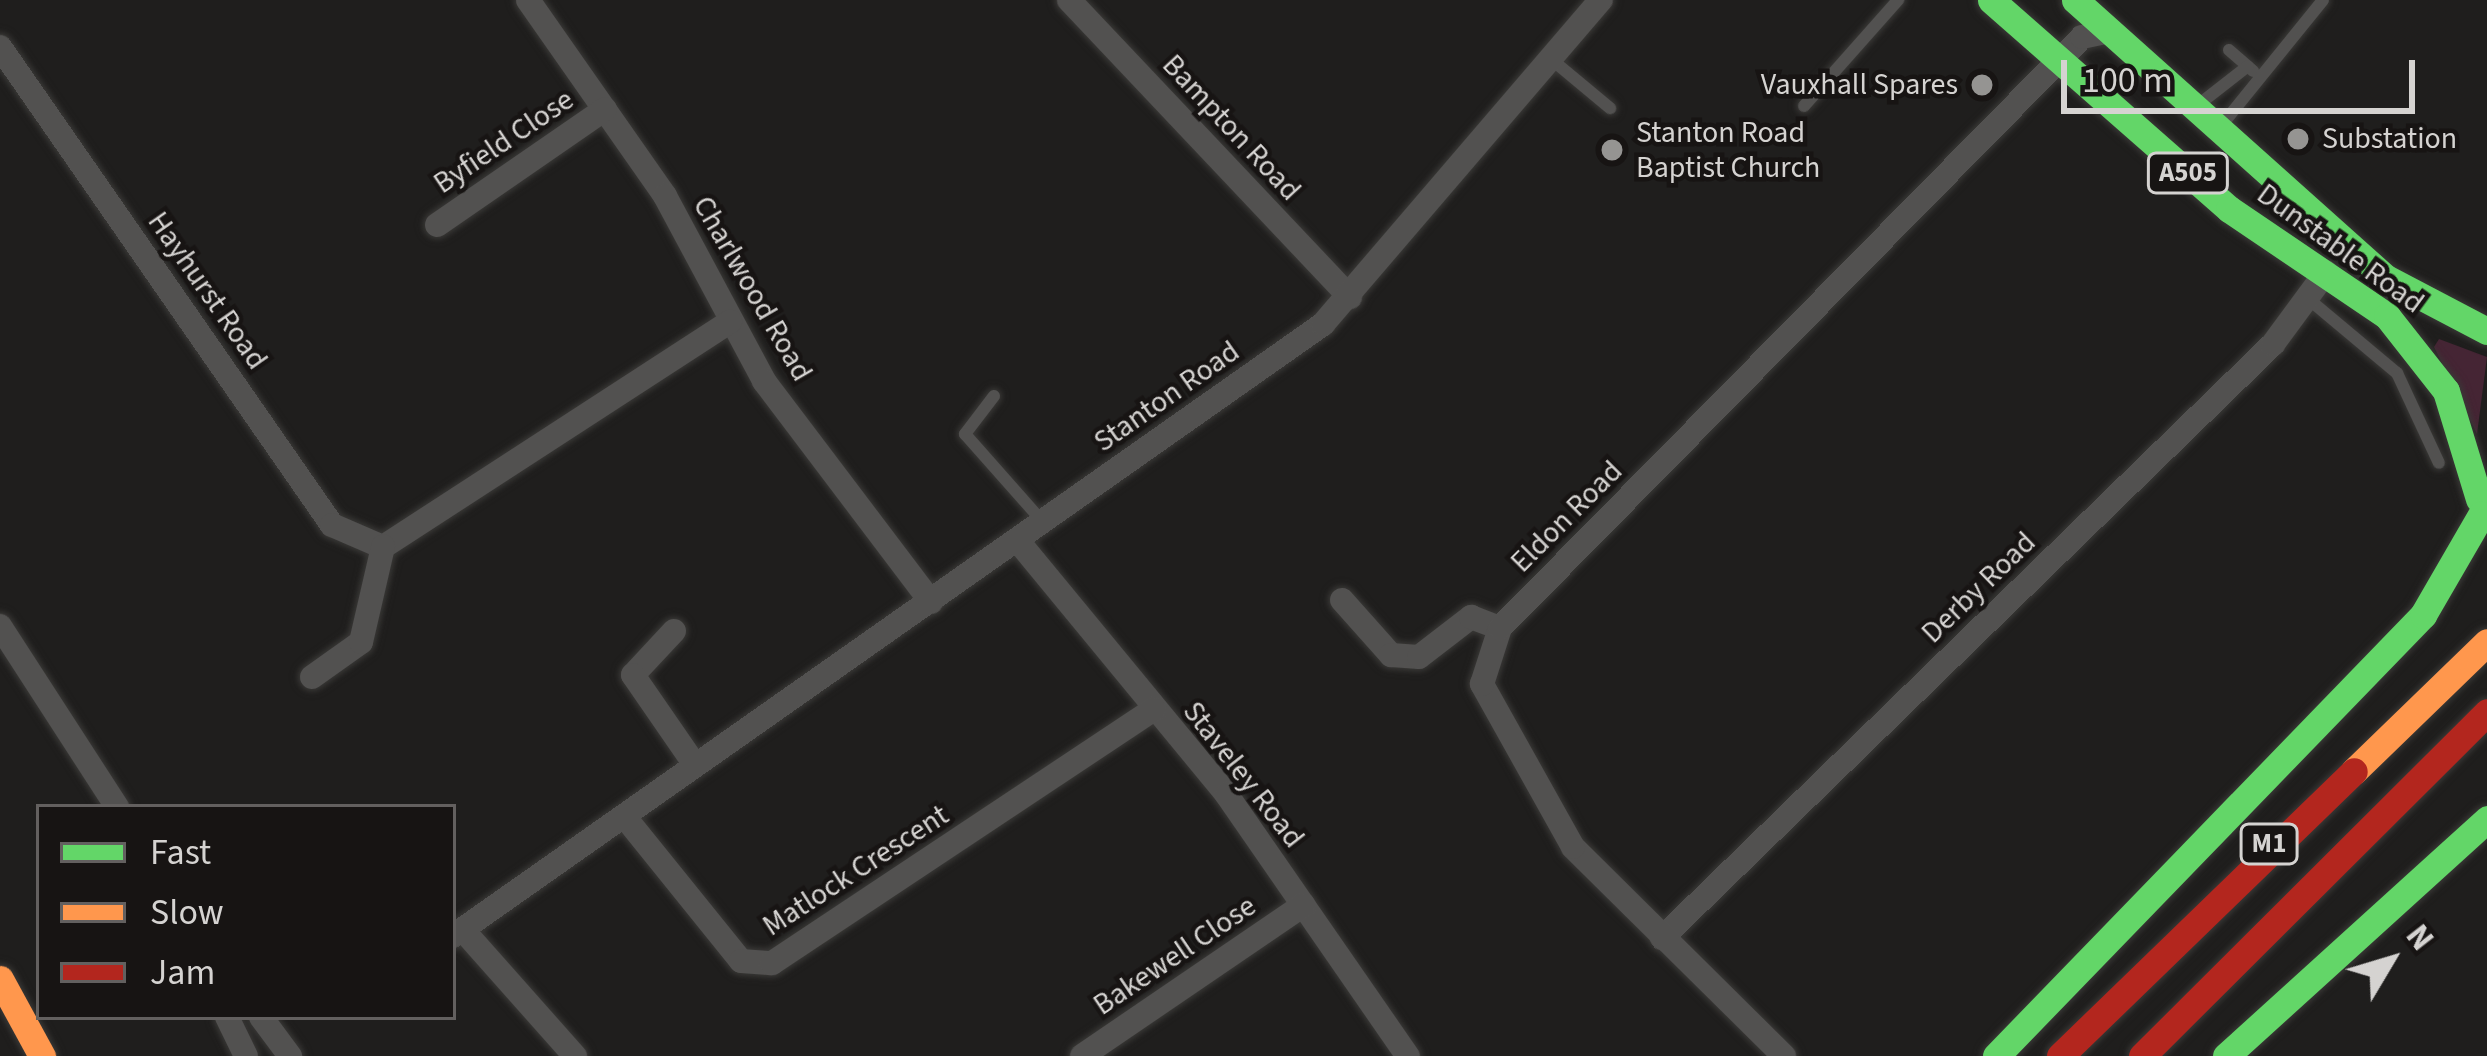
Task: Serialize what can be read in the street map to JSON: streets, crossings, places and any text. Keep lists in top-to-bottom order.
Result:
{
  "streets": {
    "main road": ["A505", "Dunstable Road", "M1"],
    "street": [
      "Bampton Road",
      "Byfield Close",
      "Charlwood Road",
      "Hayhurst Road",
      "Stanton Road",
      "Eldon Road",
      "Derby Road",
      "Staveley Road",
      "Matlock Crescent",
      "Bakewell Close"
    ]
  },
  "crossings": [
    ["Bampton Road", "Stanton Road"],
    ["Byfield Close", "Charlwood Road"],
    ["Dunstable Road", "Eldon Road"],
    ["Dunstable Road", "Derby Road"],
    ["Charlwood Road", "Stanton Road"],
    ["Stanton Road", "Staveley Road"],
    ["Stanton Road", "Matlock Crescent"],
    ["Eldon Road", "Derby Road"],
    ["Staveley Road", "Matlock Crescent"],
    ["Staveley Road", "Bakewell Close"]
  ],
  "places": ["Vauxhall Spares", "Substation", "Stanton Road Baptist Church"],
  "legend": ["Fast", "Slow", "Jam"],
  "scale_bar": "100 m",
  "north": "top right"
}
